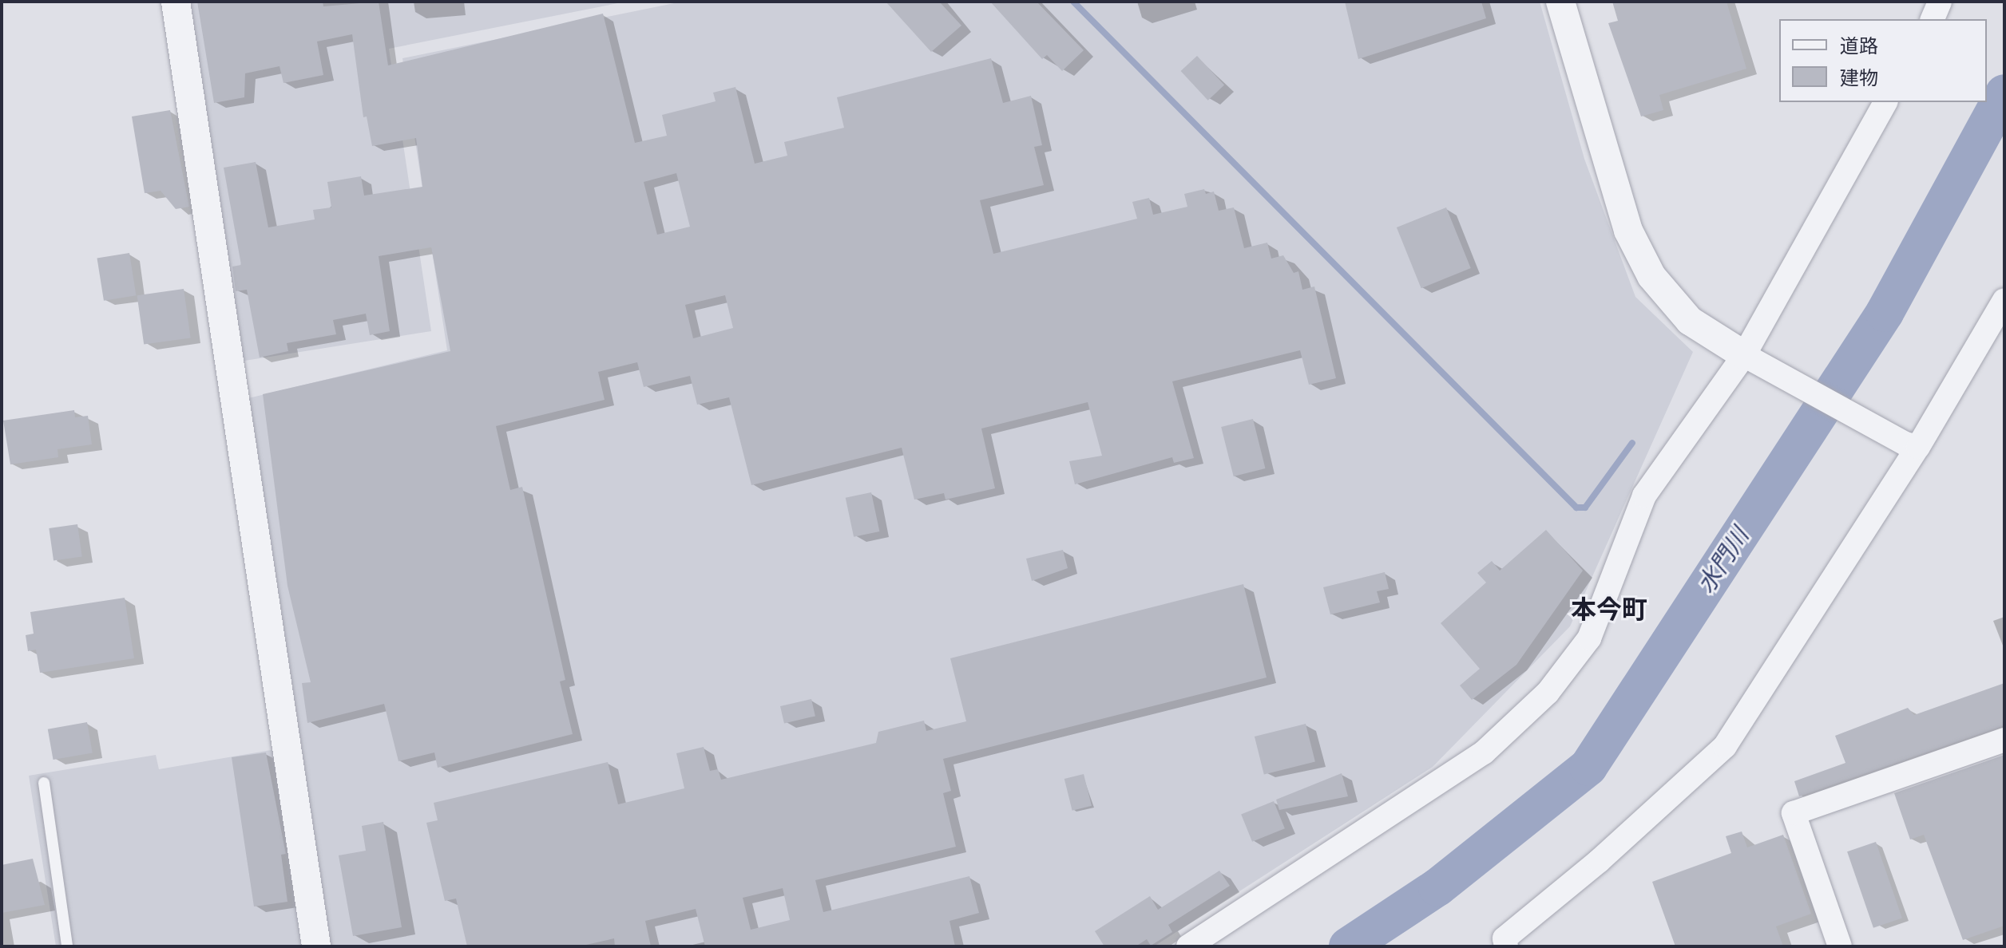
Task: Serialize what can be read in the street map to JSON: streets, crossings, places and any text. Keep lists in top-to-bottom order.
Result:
{
  "districts": ["本今町"],
  "water": ["水門川"],
  "legend": ["道路", "建物"]
}
